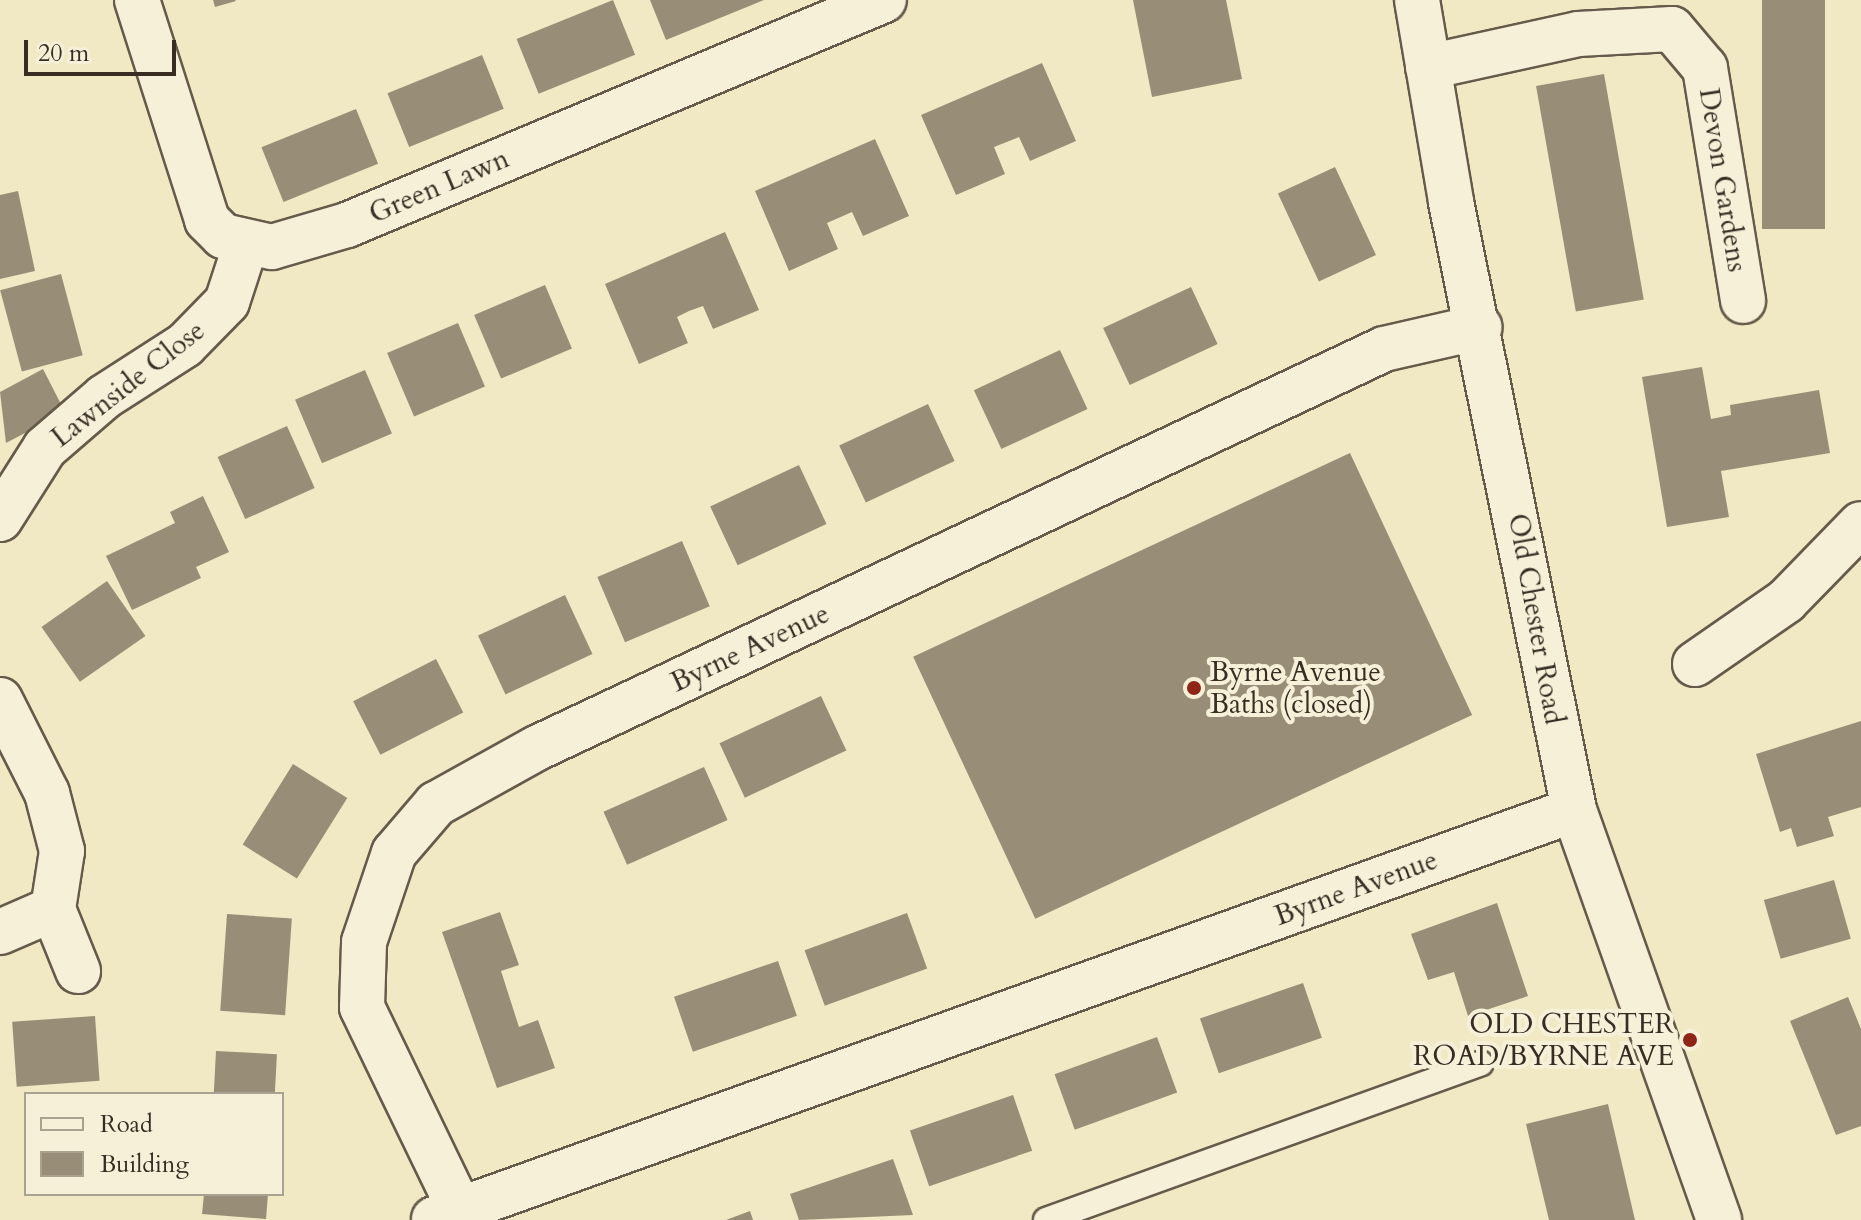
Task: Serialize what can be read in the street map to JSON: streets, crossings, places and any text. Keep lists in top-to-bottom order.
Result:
{
  "streets": {
    "street": [
      "Devon Gardens",
      "Green Lawn",
      "Lawnside Close",
      "Old Chester Road",
      "Byrne Avenue"
    ]
  },
  "crossings": [
    ["Devon Gardens", "Old Chester Road"],
    ["Green Lawn", "Lawnside Close"],
    ["Old Chester Road", "Byrne Avenue"]
  ],
  "places": ["Byrne Avenue Baths (closed)", "OLD CHESTER ROAD/BYRNE AVE"],
  "legend": ["Road", "Building"],
  "scale_bar": "20 m"
}
